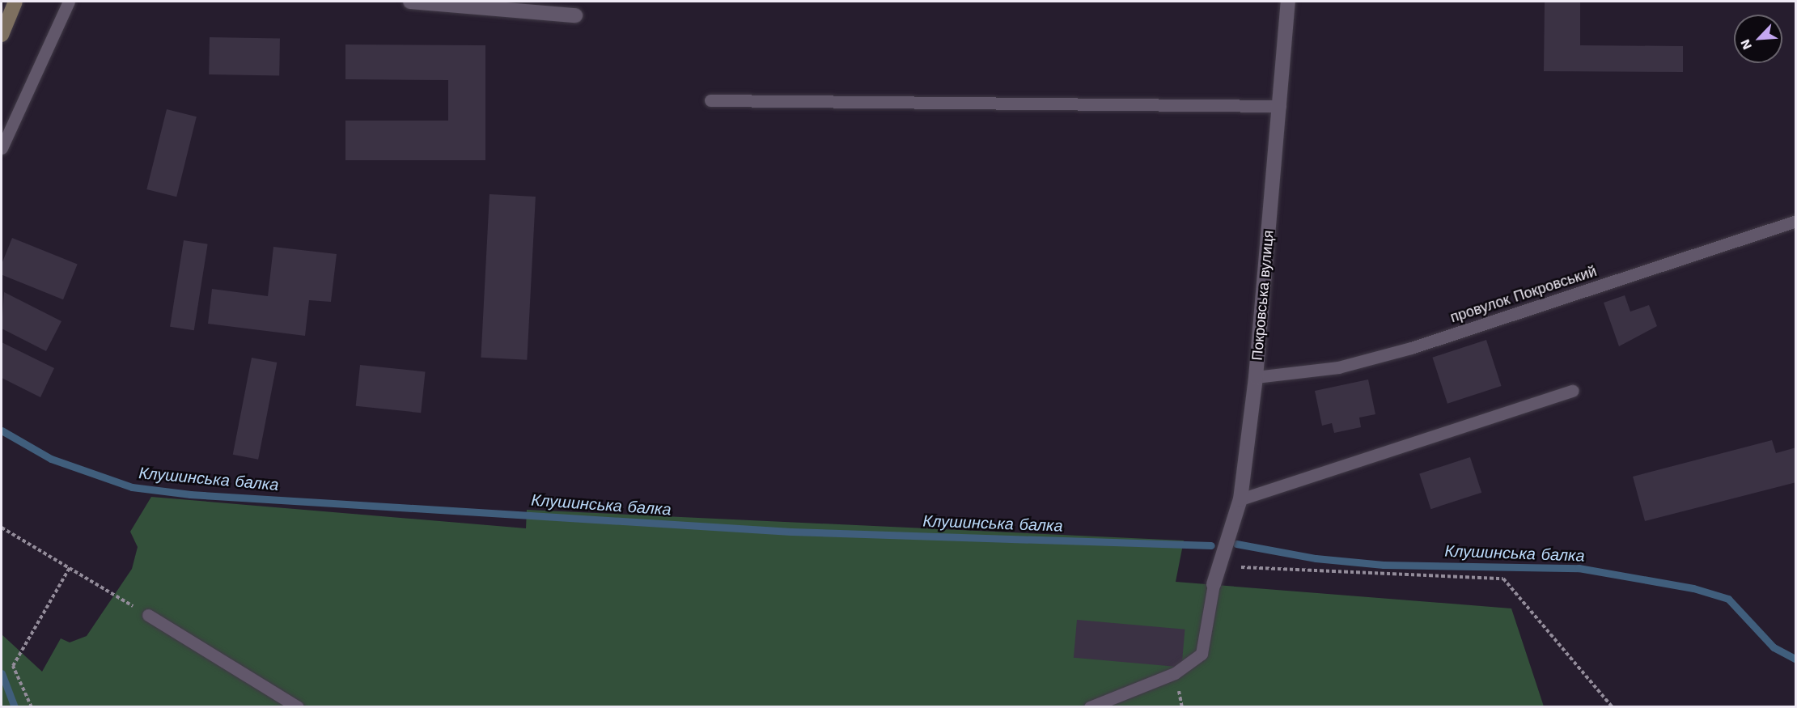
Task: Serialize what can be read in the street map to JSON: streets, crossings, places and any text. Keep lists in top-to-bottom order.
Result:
{
  "streets": {
    "street": ["Покровська вулиця"],
    "lane": ["провулок Покровський"]
  },
  "crossings": [
    ["провулок Покровський", "Покровська вулиця"]
  ],
  "water": ["Клушинська балка"],
  "north": "bottom left"
}
